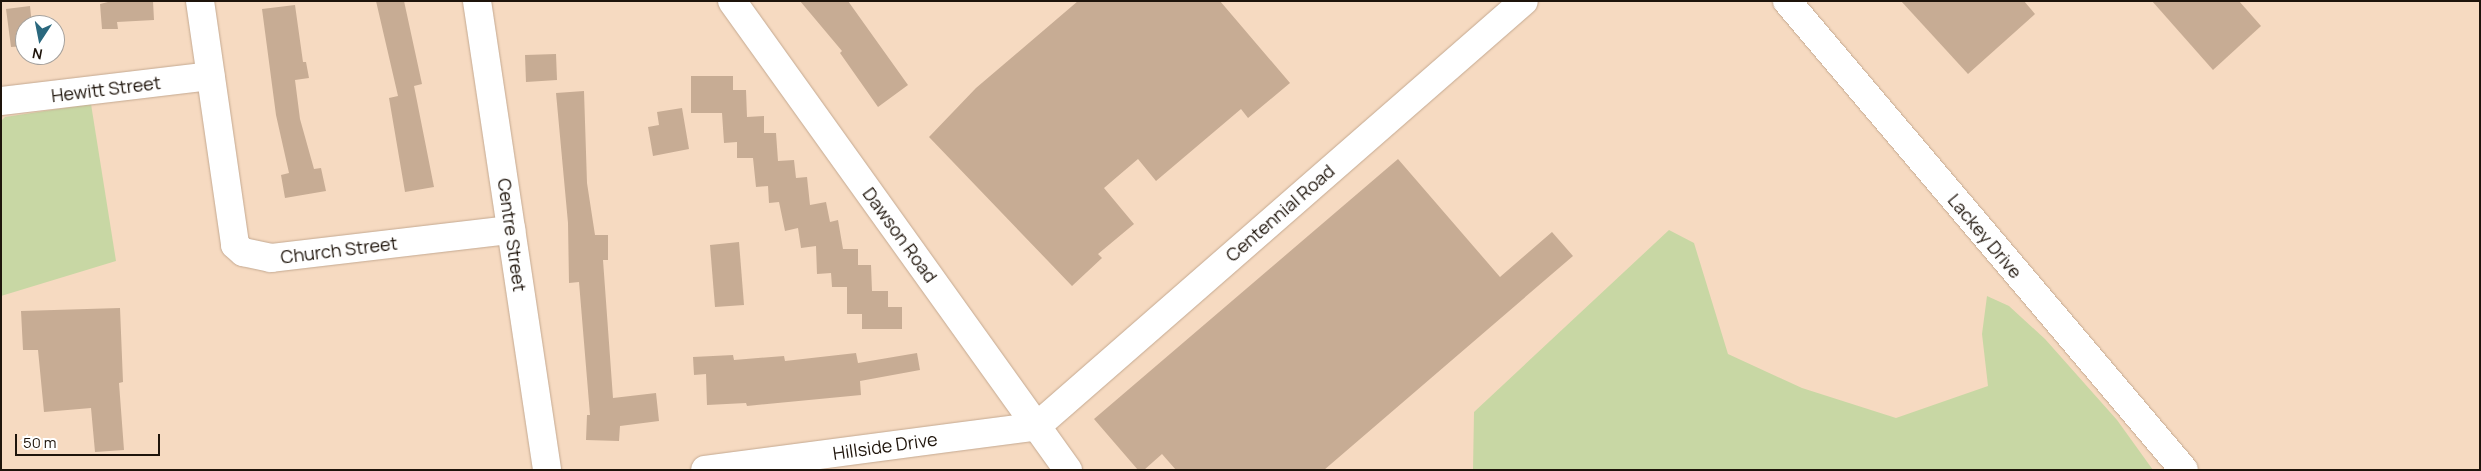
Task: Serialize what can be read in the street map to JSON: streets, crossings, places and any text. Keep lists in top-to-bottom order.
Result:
{
  "streets": {
    "street": [
      "Hewitt Street",
      "Centennial Road",
      "Centre Street",
      "Dawson Road",
      "Lackey Drive",
      "Church Street",
      "Hillside Drive"
    ]
  },
  "crossings": [
    ["Hewitt Street", "Church Street"],
    ["Centennial Road", "Dawson Road"],
    ["Centennial Road", "Hillside Drive"],
    ["Centre Street", "Church Street"],
    ["Dawson Road", "Hillside Drive"]
  ],
  "scale_bar": "50 m",
  "north": "bottom"
}
